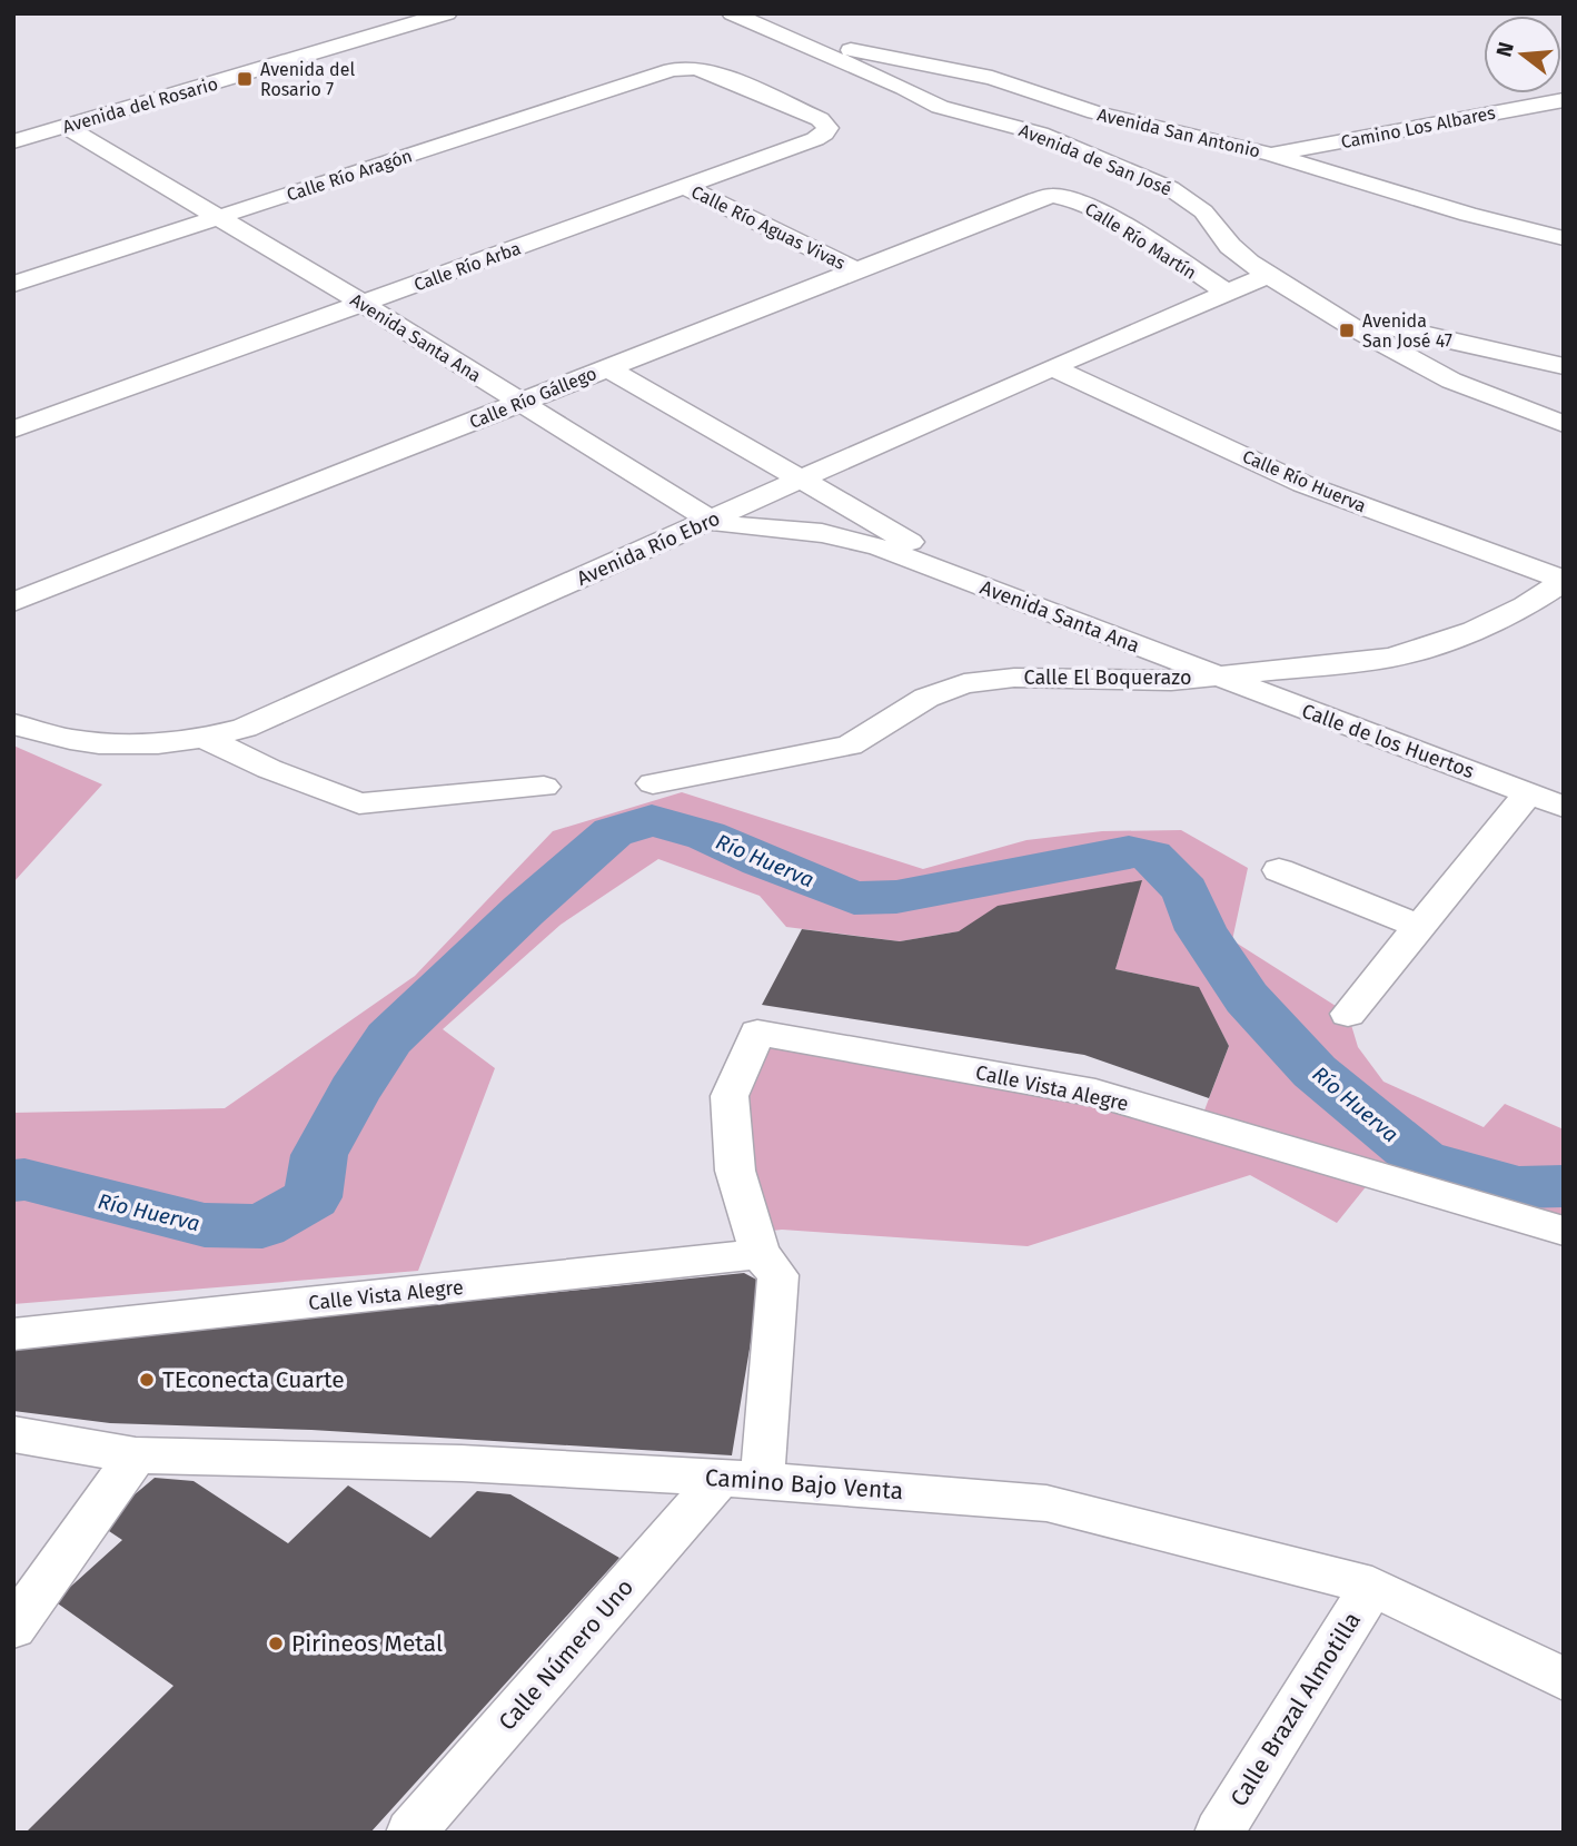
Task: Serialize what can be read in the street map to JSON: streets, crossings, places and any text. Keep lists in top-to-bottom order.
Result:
{
  "streets": {
    "street": [
      "Avenida del Rosario",
      "Camino Los Albares",
      "Avenida San Antonio",
      "Avenida de San José",
      "Calle Río Aragón",
      "Calle Río Aguas Vivas",
      "Calle Río Martín",
      "Calle Río Arba",
      "Avenida Santa Ana",
      "Calle Río Gállego",
      "Calle Río Huerva",
      "Avenida Río Ebro",
      "Calle El Boquerazo",
      "Calle de los Huertos",
      "Calle Vista Alegre",
      "Camino Bajo Venta",
      "Calle Número Uno",
      "Calle Brazal Almotilla"
    ]
  },
  "crossings": [
    ["Avenida del Rosario", "Avenida Santa Ana"],
    ["Camino Los Albares", "Avenida San Antonio"],
    ["Avenida San Antonio", "Avenida de San José"],
    ["Avenida de San José", "Avenida Río Ebro"],
    ["Calle Río Aragón", "Calle Río Arba"],
    ["Calle Río Aragón", "Avenida Santa Ana"],
    ["Calle Río Aguas Vivas", "Calle Río Arba"],
    ["Calle Río Aguas Vivas", "Calle Río Gállego"],
    ["Calle Río Martín", "Calle Río Gállego"],
    ["Calle Río Martín", "Avenida Río Ebro"],
    ["Calle Río Arba", "Avenida Santa Ana"],
    ["Avenida Santa Ana", "Calle Río Gállego"],
    ["Avenida Santa Ana", "Avenida Río Ebro"],
    ["Avenida Santa Ana", "Calle El Boquerazo"],
    ["Avenida Santa Ana", "Calle de los Huertos"],
    ["Calle Río Huerva", "Avenida Río Ebro"],
    ["Calle Río Huerva", "Calle El Boquerazo"],
    ["Calle El Boquerazo", "Calle de los Huertos"],
    ["Calle Vista Alegre", "Camino Bajo Venta"],
    ["Calle Vista Alegre", "Calle Número Uno"],
    ["Camino Bajo Venta", "Calle Número Uno"],
    ["Camino Bajo Venta", "Calle Brazal Almotilla"]
  ],
  "water": ["Río Huerva"],
  "places": {
    "transit": ["Avenida del Rosario 7", "Avenida San José 47"],
    "other": ["TEconecta Cuarte", "Pirineos Metal"]
  },
  "north": "left"
}
